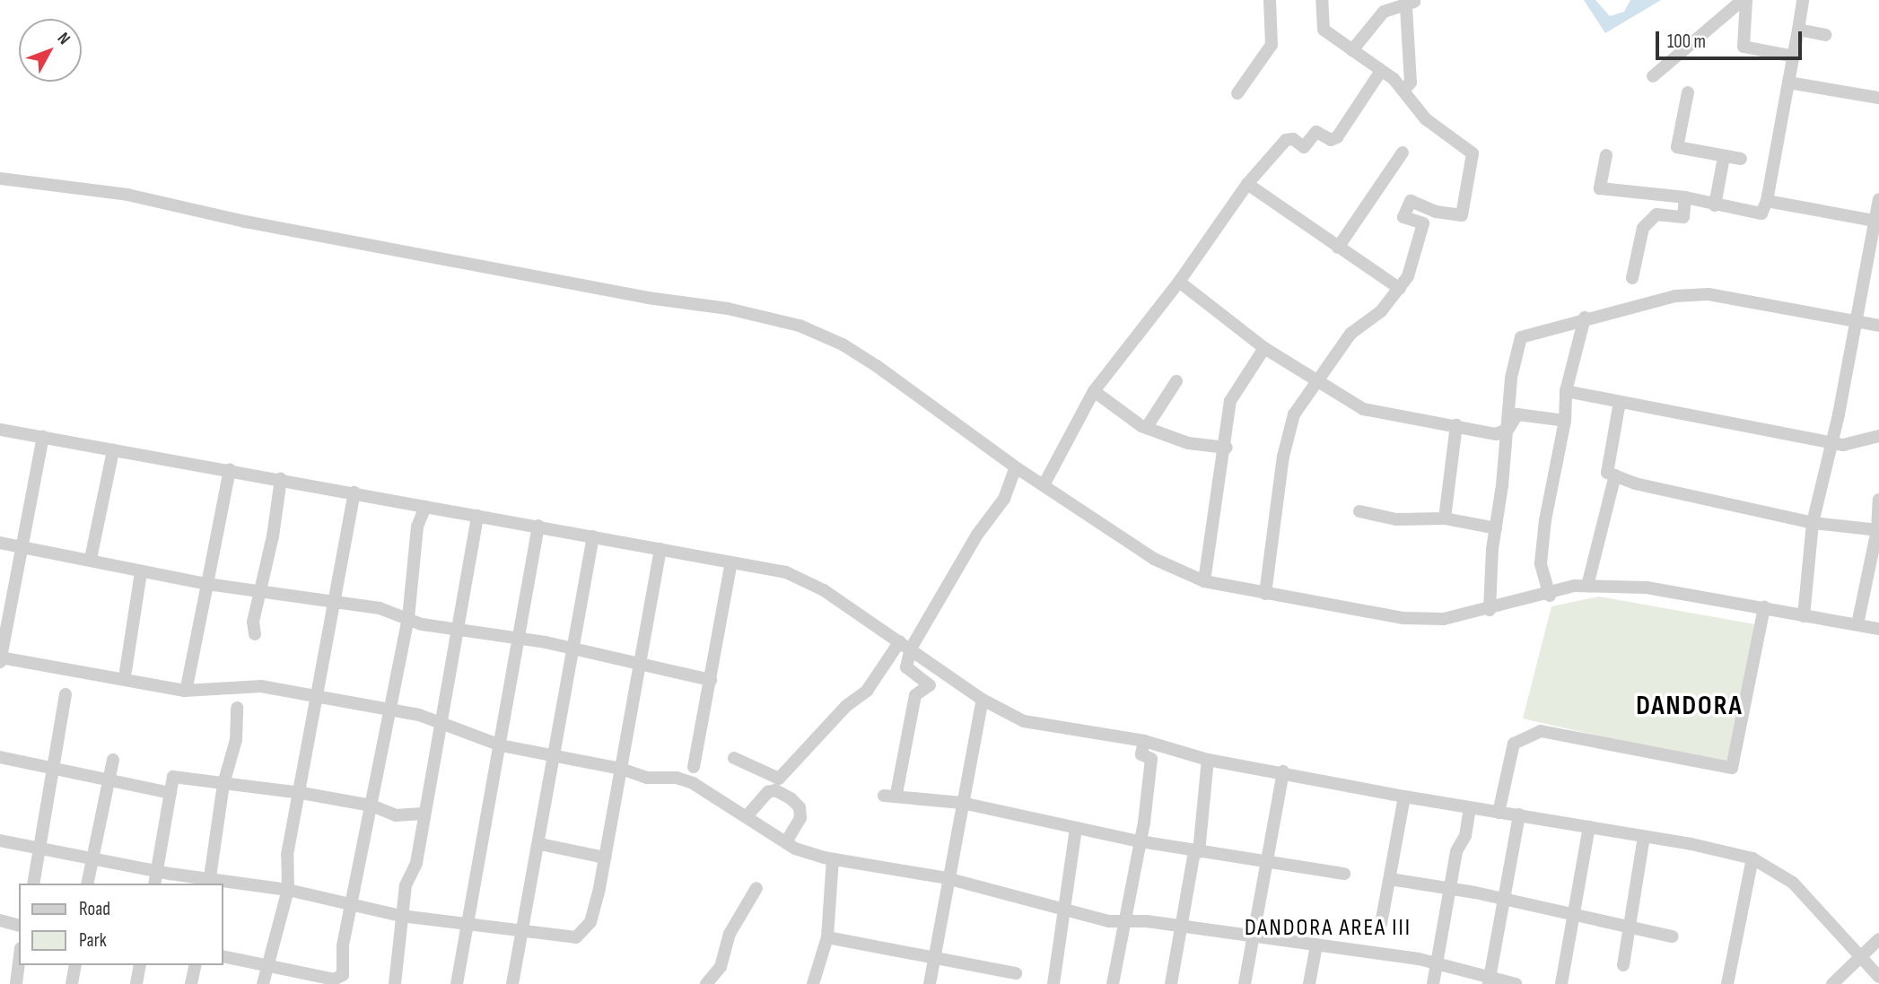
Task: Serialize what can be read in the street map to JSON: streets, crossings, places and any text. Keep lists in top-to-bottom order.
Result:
{
  "districts": ["DANDORA", "DANDORA AREA III"],
  "legend": ["Road", "Park"],
  "scale_bar": "100 m",
  "north": "top right"
}
